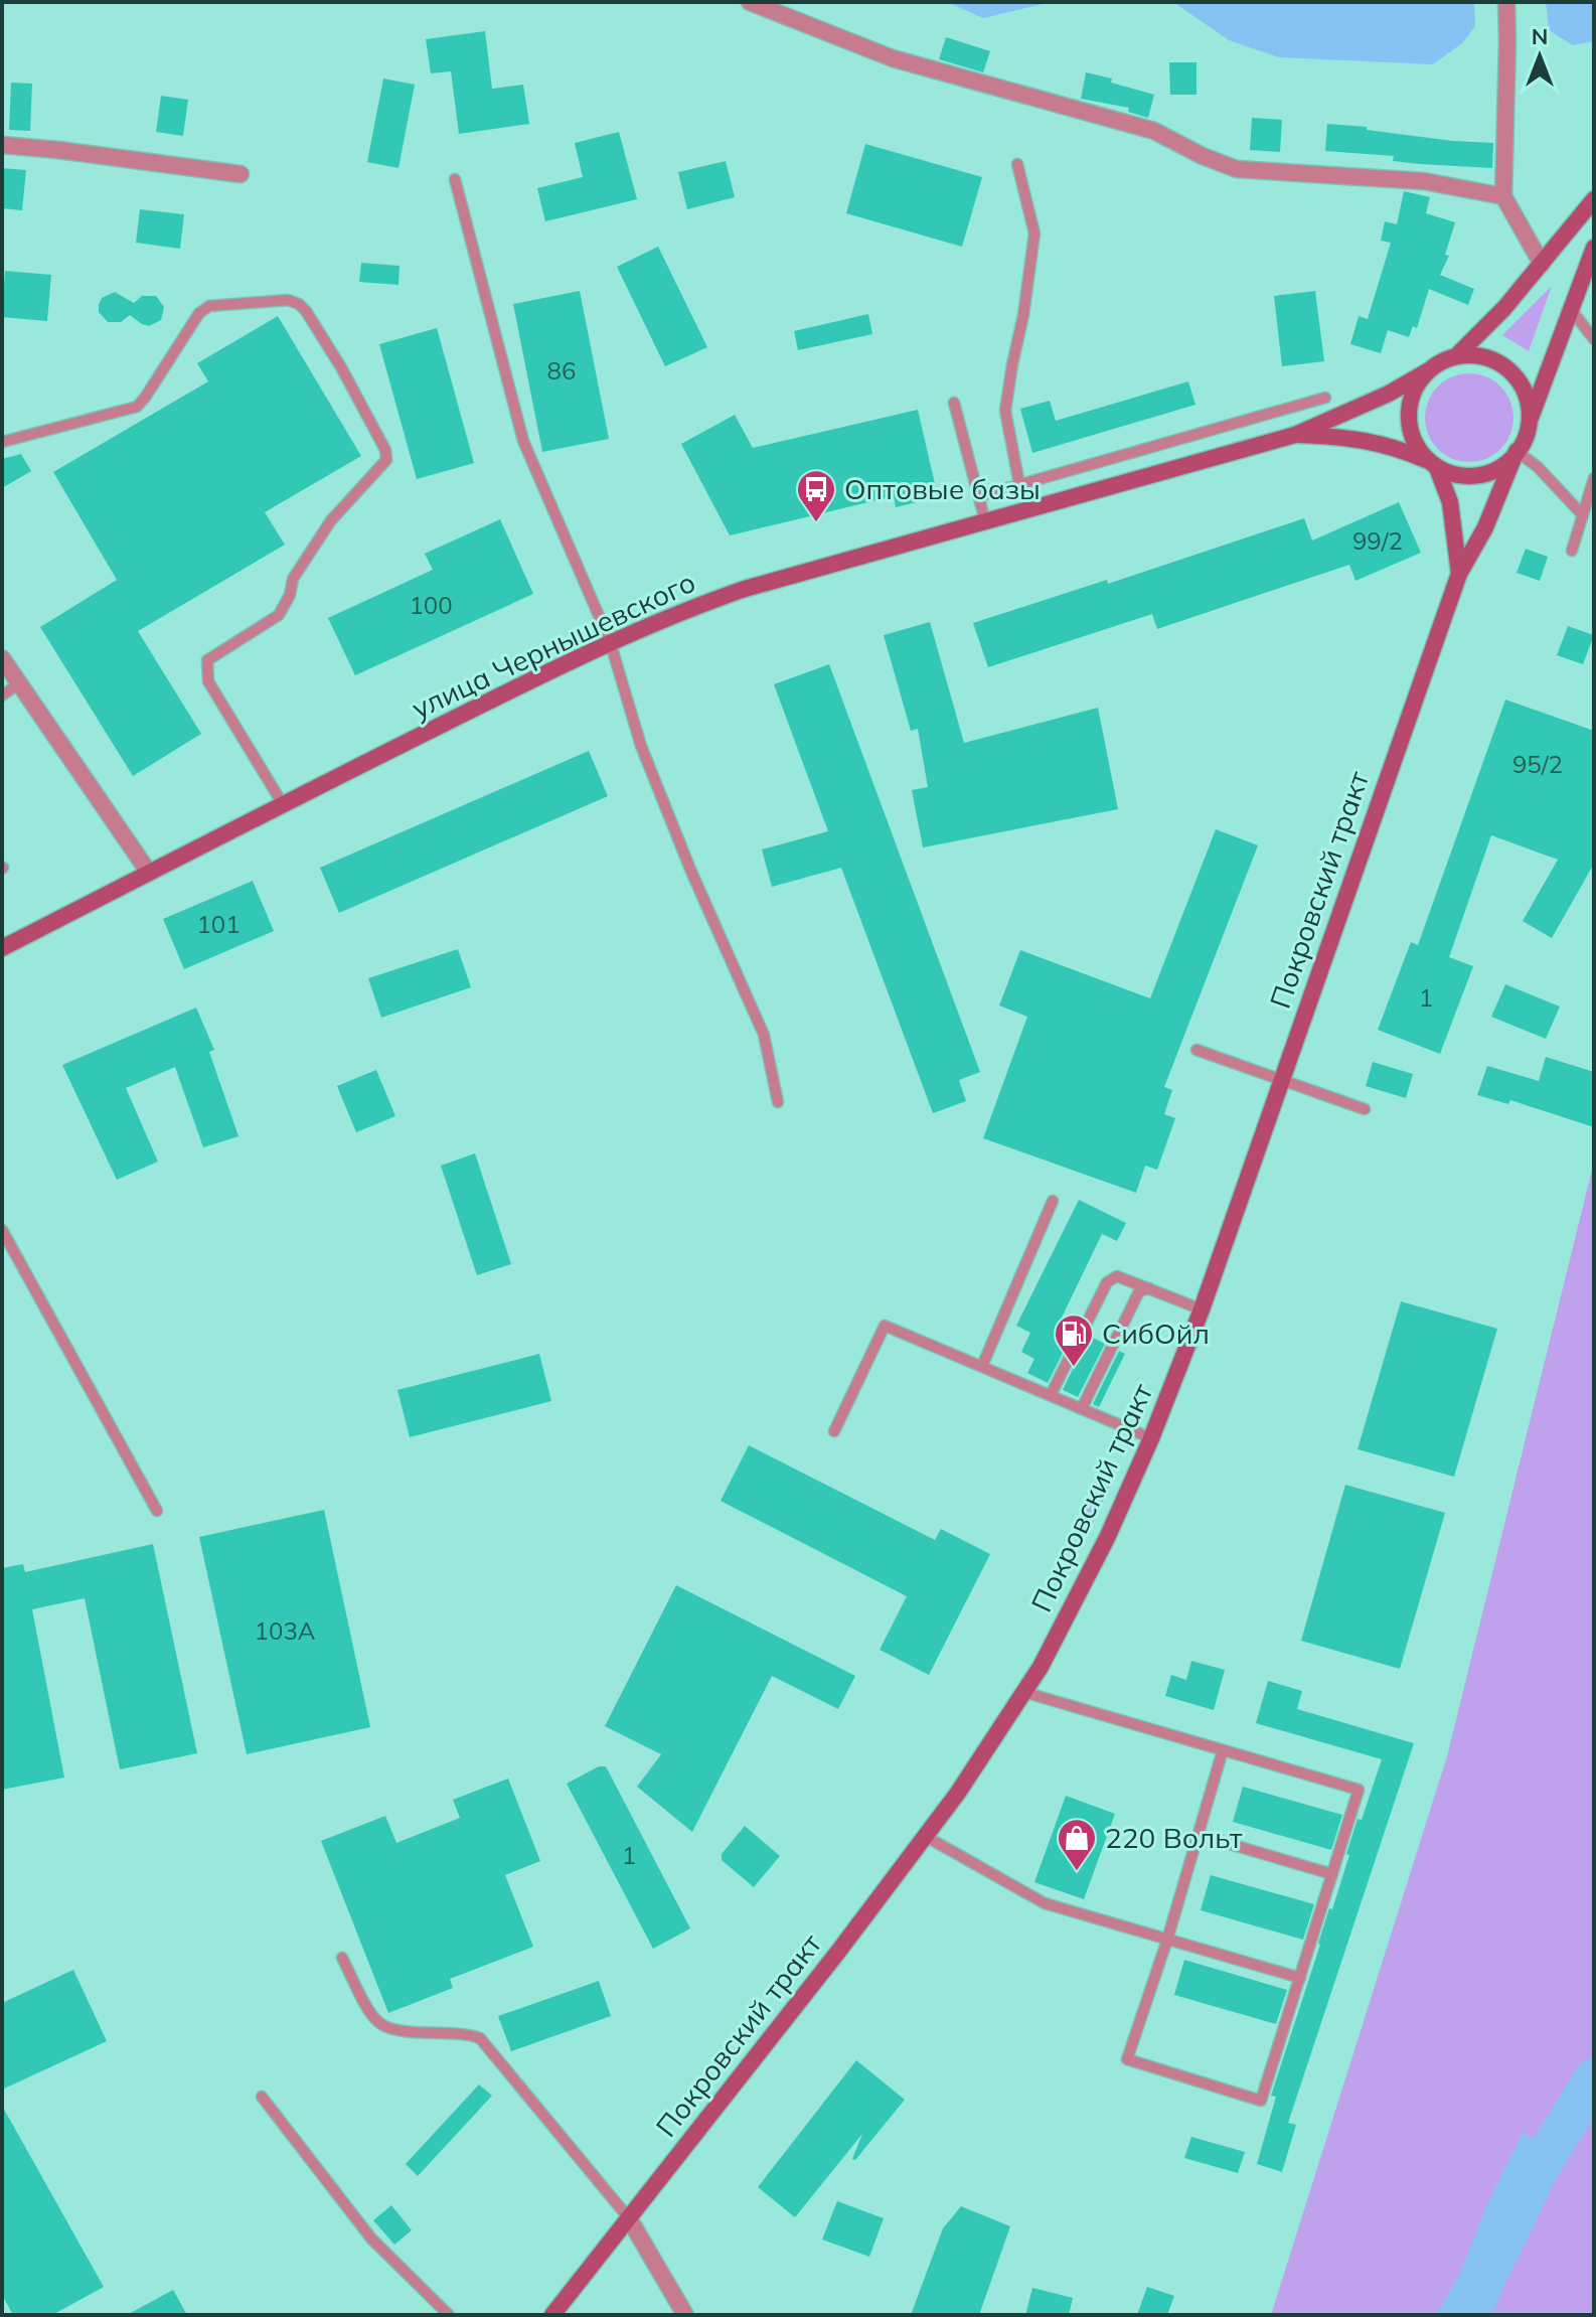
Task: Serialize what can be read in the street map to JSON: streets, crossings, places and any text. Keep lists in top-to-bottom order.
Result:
{
  "streets": {
    "main road": ["улица Чернышевского", "Покровский тракт"]
  },
  "crossings": [
    ["улица Чернышевского", "Покровский тракт"]
  ],
  "places": {
    "bus stop": ["Оптовые базы"],
    "fuel station": ["СибОйл"],
    "shop": ["220 Вольт"]
  },
  "house_numbers": [
    "86",
    "99/2",
    "100",
    "95/2",
    "101",
    "1",
    "103А",
    "1"
  ],
  "north": "top"
}
